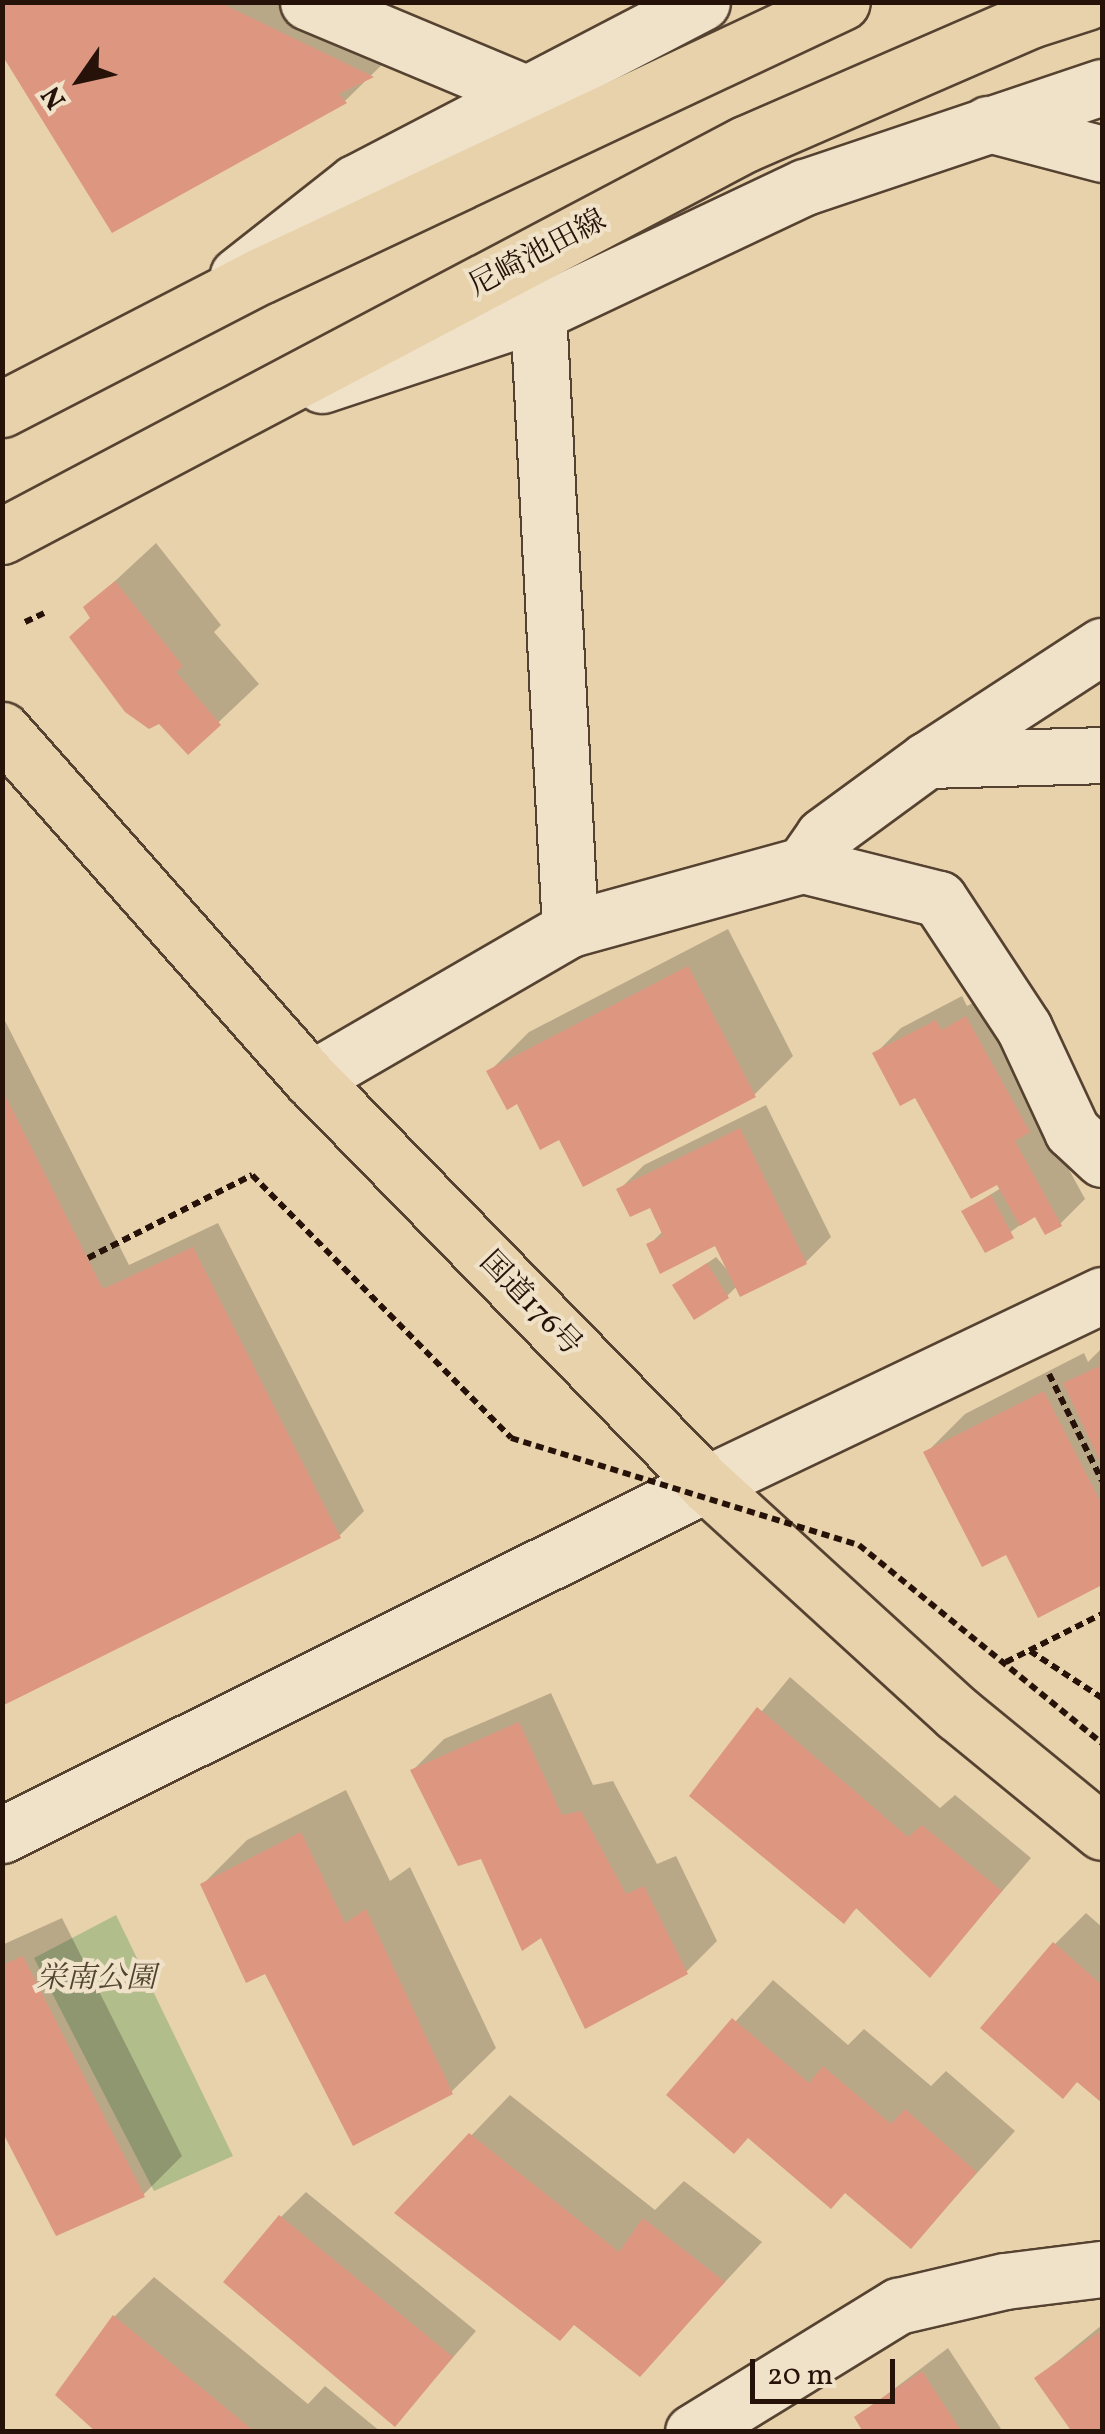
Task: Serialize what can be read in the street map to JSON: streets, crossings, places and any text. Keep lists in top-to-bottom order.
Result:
{
  "streets": {
    "main road": ["尼崎池田線", "国道176号"]
  },
  "parks": ["栄南公園"],
  "scale_bar": "20 m",
  "north": "bottom left"
}
